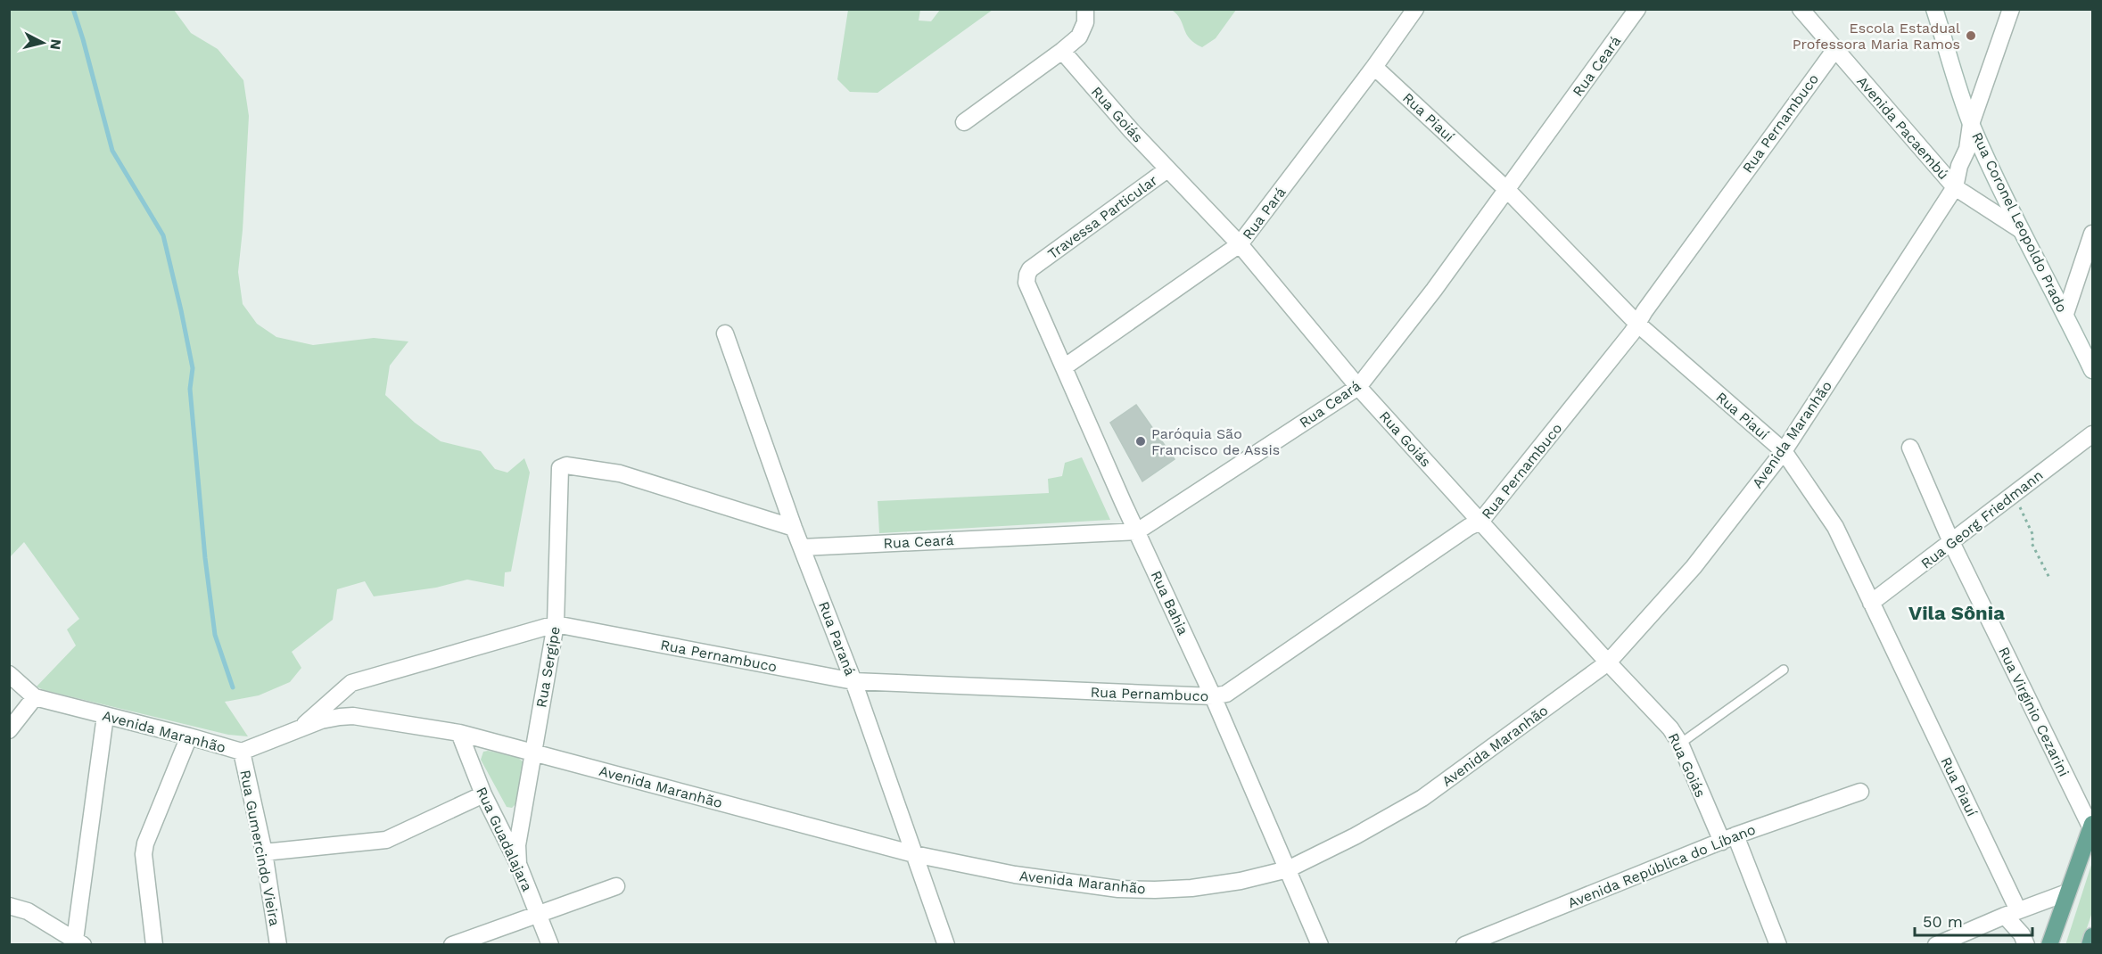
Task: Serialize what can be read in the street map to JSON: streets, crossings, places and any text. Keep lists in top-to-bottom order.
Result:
{
  "streets": {
    "street": [
      "Rua Ceará",
      "Rua Goiás",
      "Rua Piauí",
      "Rua Pernambuco",
      "Avenida Pacaembú",
      "Rua Pará",
      "Travessa Particular",
      "Rua Coronel Leopoldo Prado",
      "Avenida Maranhão",
      "Rua Georg Friedmann",
      "Rua Bahia",
      "Rua Paraná",
      "Rua Sergipe",
      "Rua Virginio Cezarini",
      "Rua Guadalajara",
      "Rua Gumercindo Vieira",
      "Avenida República do Líbano"
    ]
  },
  "crossings": [
    ["Rua Ceará", "Rua Goiás"],
    ["Rua Ceará", "Rua Piauí"],
    ["Rua Ceará", "Rua Bahia"],
    ["Rua Ceará", "Rua Paraná"],
    ["Rua Goiás", "Rua Pernambuco"],
    ["Rua Goiás", "Rua Pará"],
    ["Rua Goiás", "Travessa Particular"],
    ["Rua Goiás", "Avenida Maranhão"],
    ["Rua Goiás", "Avenida República do Líbano"],
    ["Rua Piauí", "Rua Pernambuco"],
    ["Rua Piauí", "Rua Pará"],
    ["Rua Piauí", "Avenida Maranhão"],
    ["Rua Piauí", "Rua Georg Friedmann"],
    ["Rua Pernambuco", "Avenida Pacaembú"],
    ["Rua Pernambuco", "Avenida Maranhão"],
    ["Rua Pernambuco", "Rua Bahia"],
    ["Rua Pernambuco", "Rua Paraná"],
    ["Rua Pernambuco", "Rua Sergipe"],
    ["Avenida Pacaembú", "Rua Coronel Leopoldo Prado"],
    ["Avenida Pacaembú", "Avenida Maranhão"],
    ["Rua Pará", "Rua Bahia"],
    ["Travessa Particular", "Rua Bahia"],
    ["Rua Coronel Leopoldo Prado", "Avenida Maranhão"],
    ["Avenida Maranhão", "Rua Bahia"],
    ["Avenida Maranhão", "Rua Paraná"],
    ["Avenida Maranhão", "Rua Sergipe"],
    ["Avenida Maranhão", "Rua Guadalajara"],
    ["Avenida Maranhão", "Rua Gumercindo Vieira"],
    ["Rua Georg Friedmann", "Rua Virginio Cezarini"],
    ["Rua Paraná", "Rua Sergipe"],
    ["Rua Sergipe", "Rua Guadalajara"]
  ],
  "districts": ["Vila Sônia"],
  "places": ["Escola Estadual Professora Maria Ramos", "Paróquia São Francisco de Assis"],
  "scale_bar": "50 m",
  "north": "right"
}
